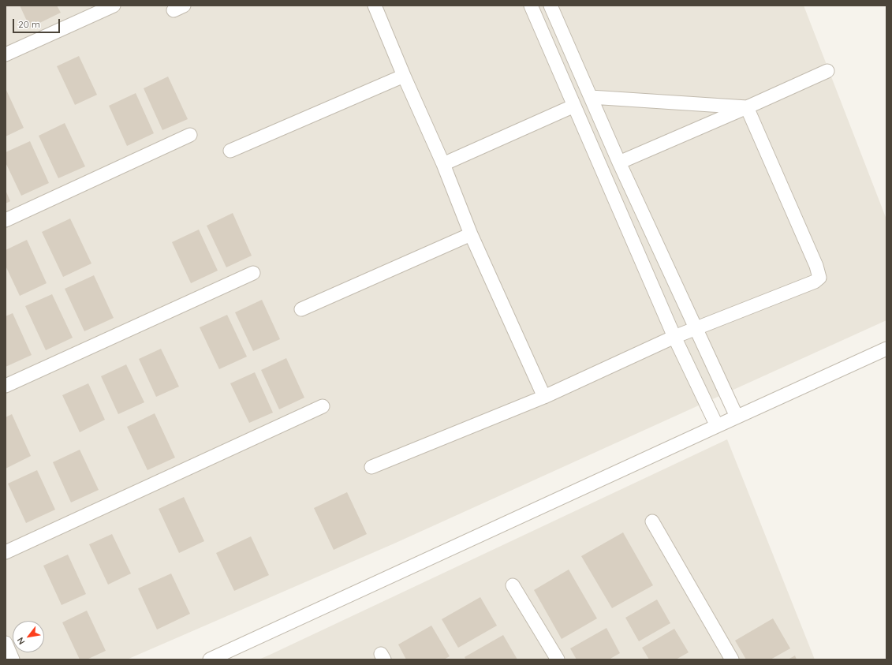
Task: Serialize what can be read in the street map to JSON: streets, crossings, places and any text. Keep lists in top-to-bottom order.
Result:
{
  "scale_bar": "20 m",
  "north": "bottom left"
}
